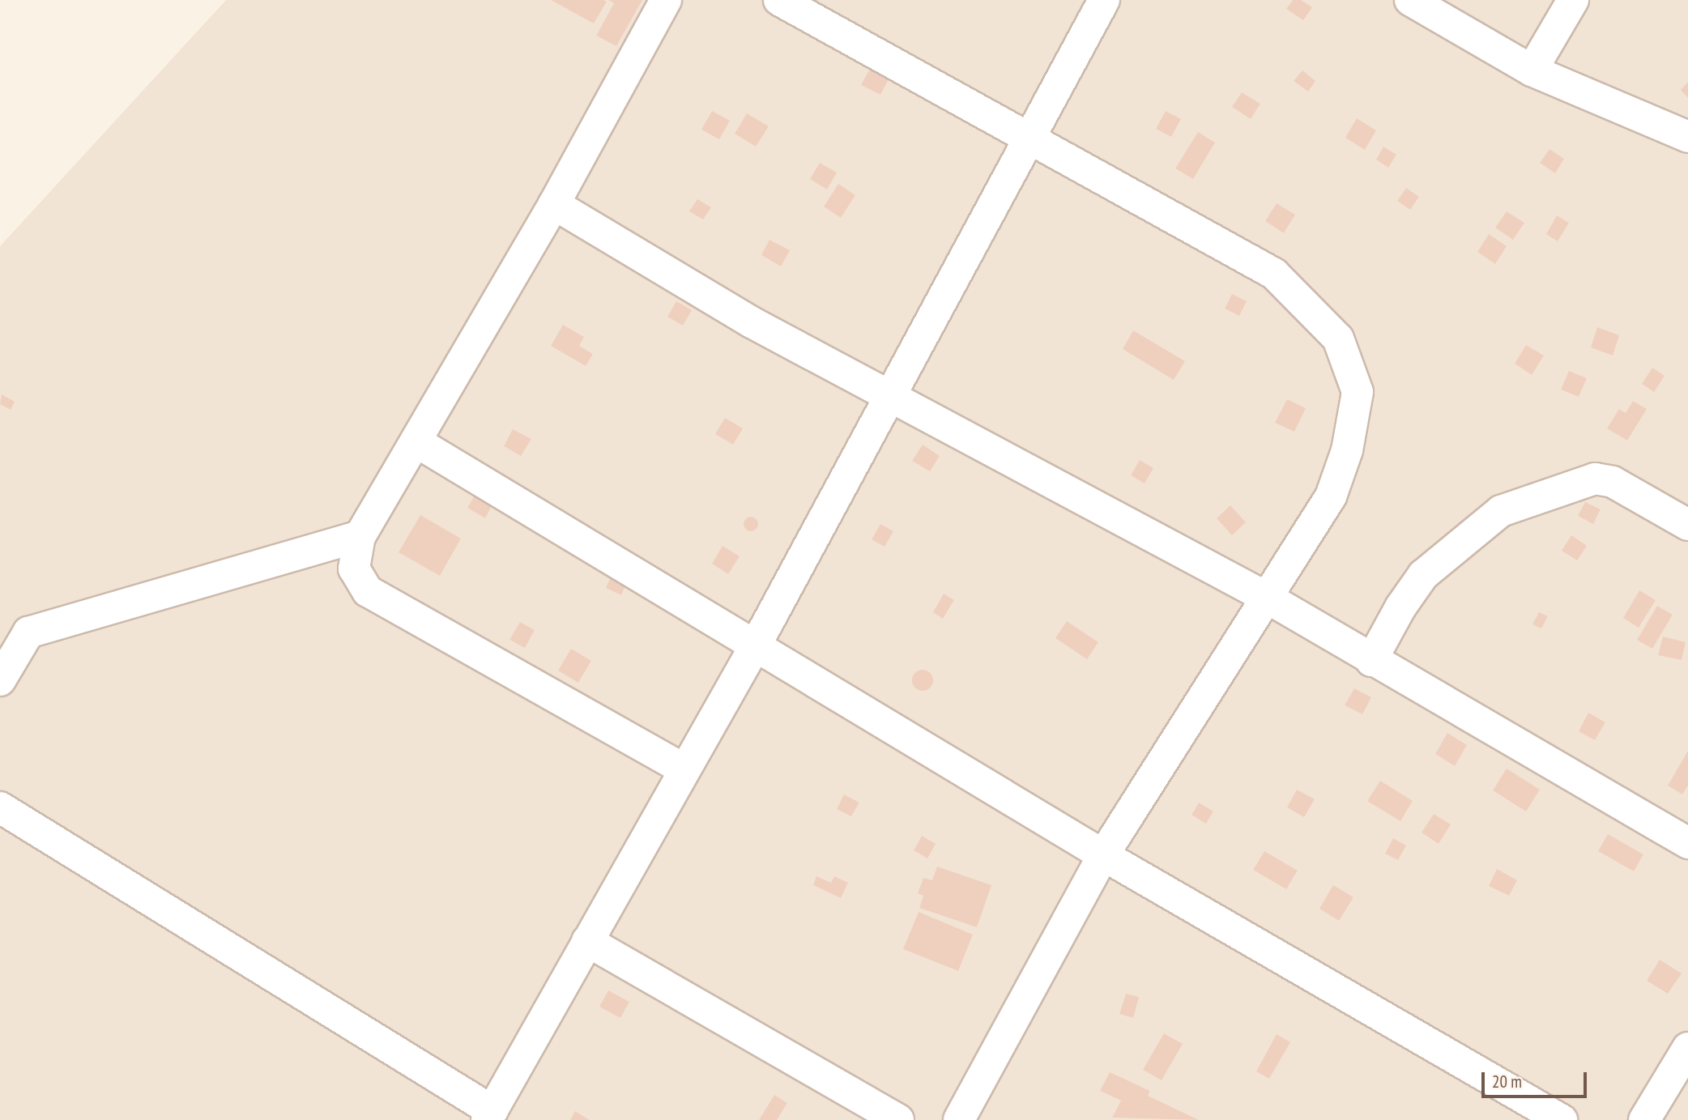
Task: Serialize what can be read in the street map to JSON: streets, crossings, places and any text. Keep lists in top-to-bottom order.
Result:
{
  "scale_bar": "20 m"
}
